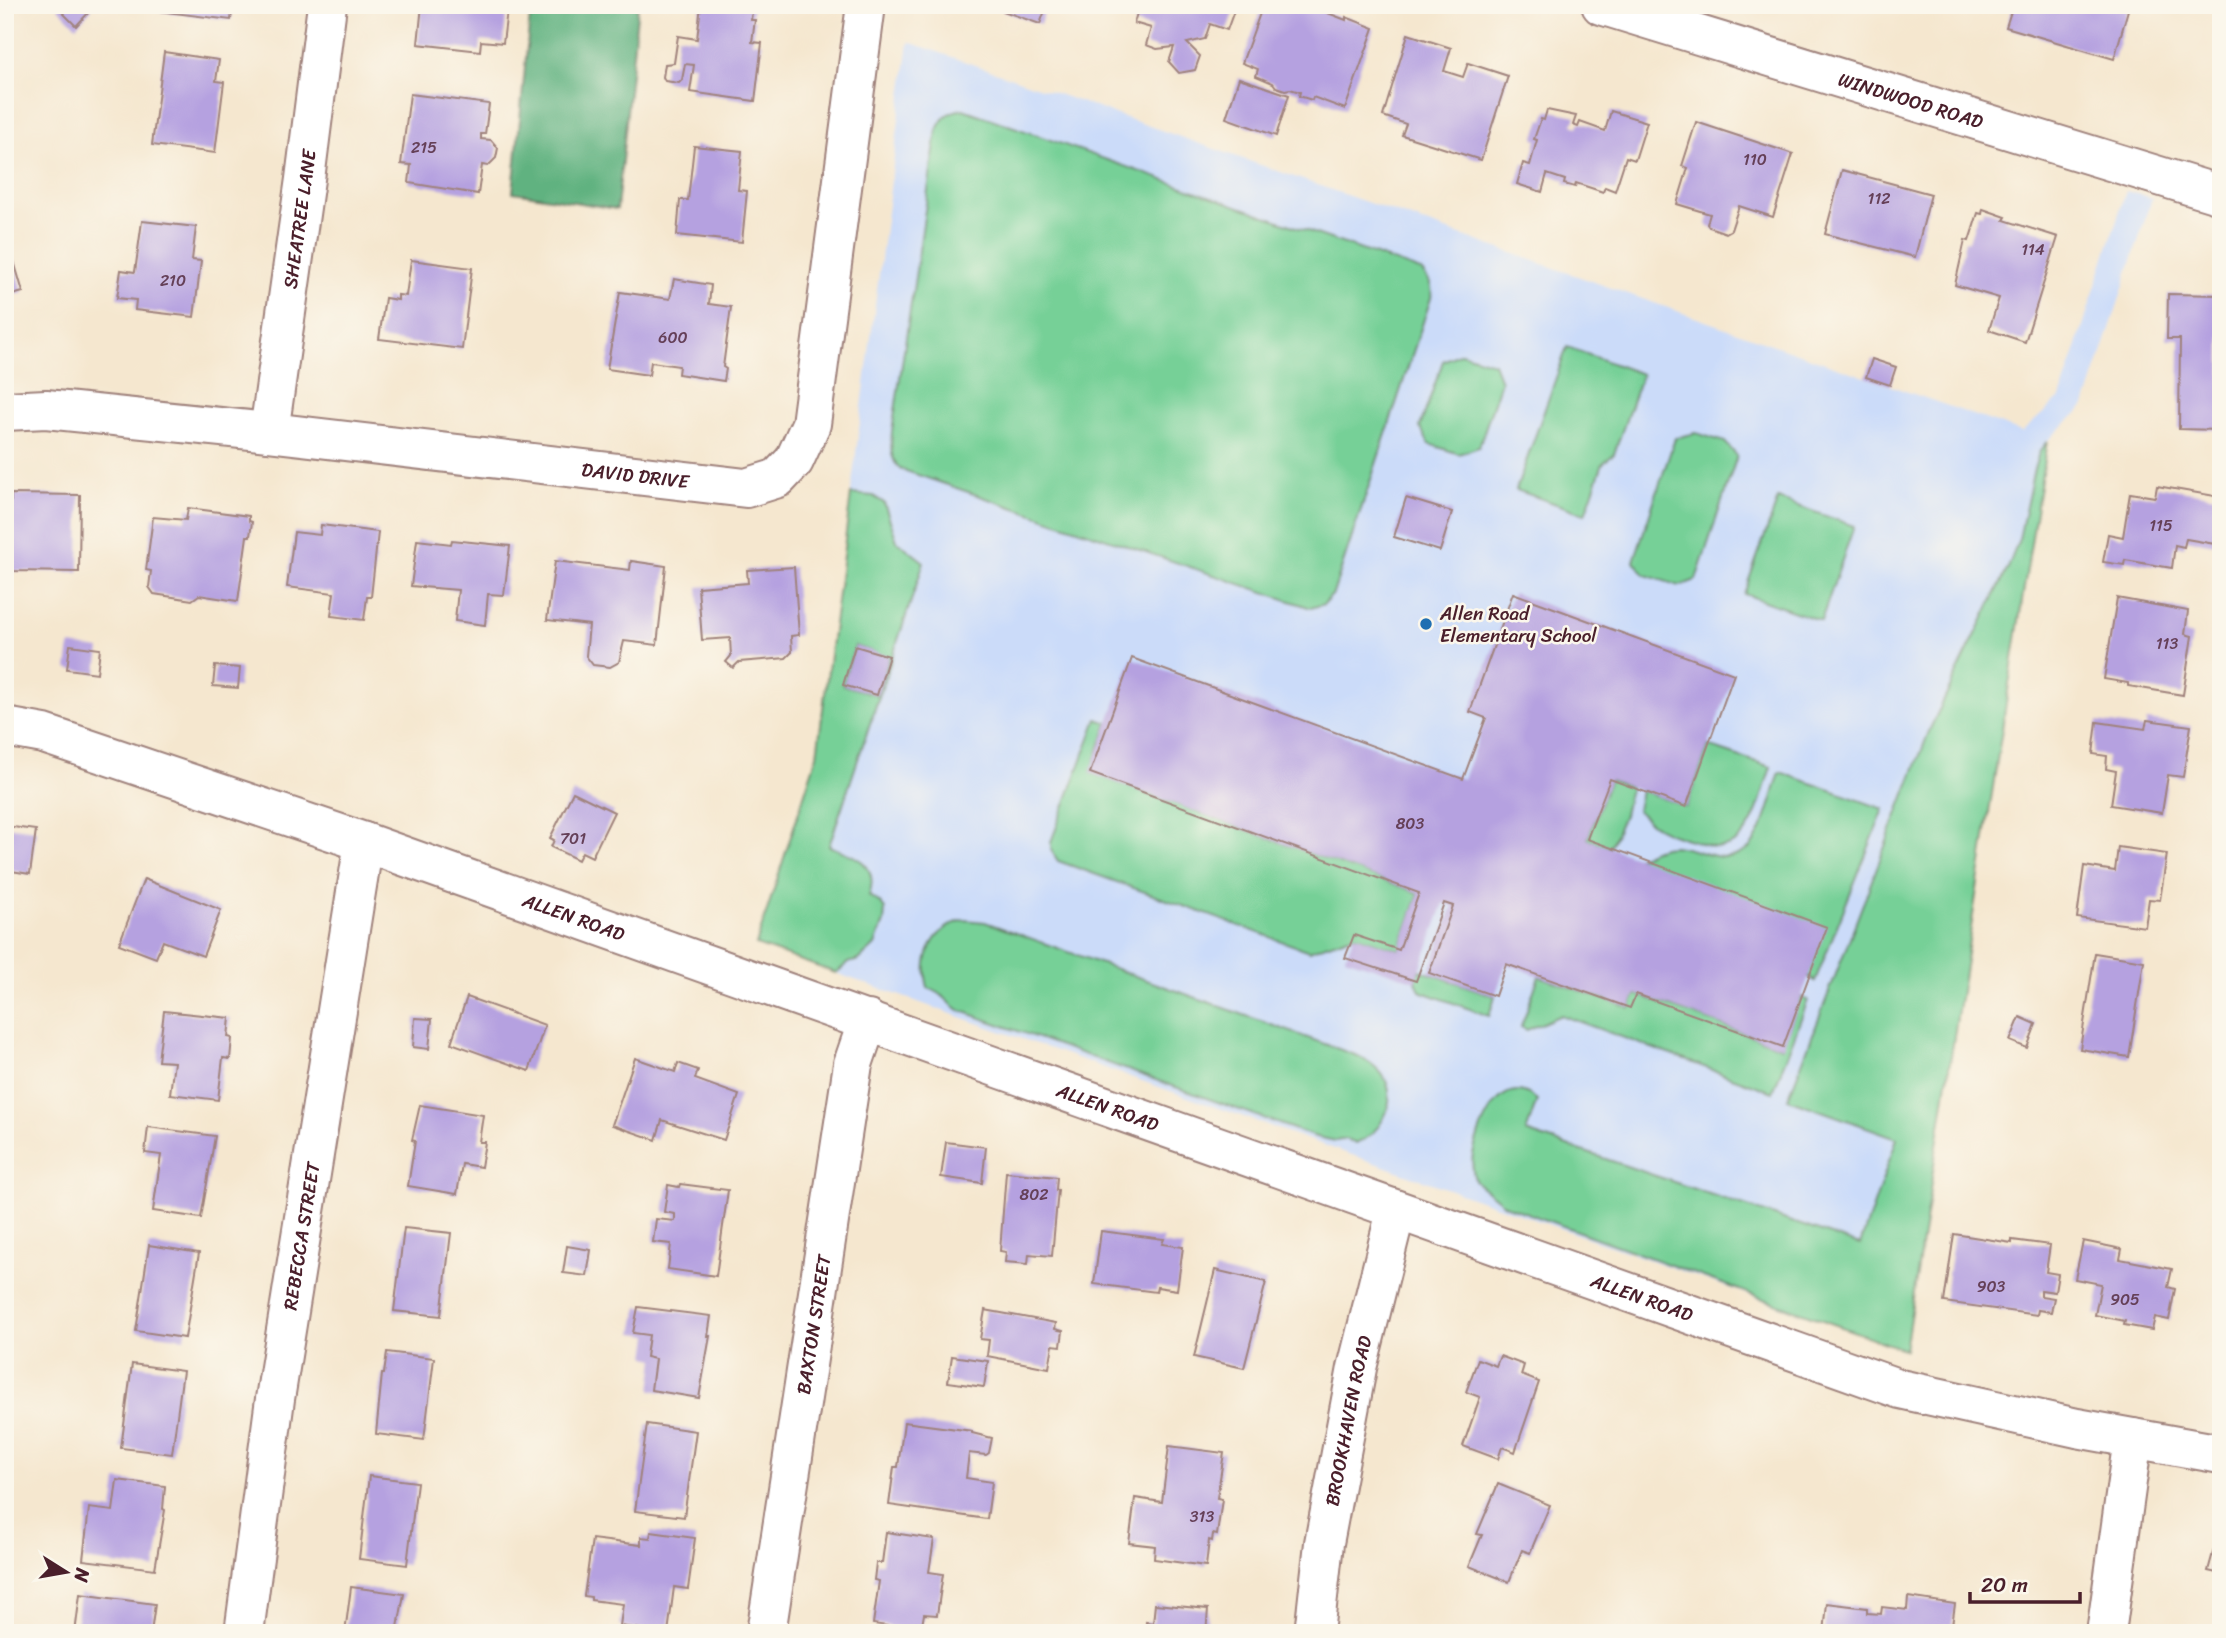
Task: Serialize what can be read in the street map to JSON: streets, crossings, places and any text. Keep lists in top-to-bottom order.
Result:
{
  "streets": {
    "street": [
      "WINDWOOD ROAD",
      "SHEATREE LANE",
      "DAVID DRIVE",
      "ALLEN ROAD",
      "REBECCA STREET",
      "BAXTON STREET",
      "BROOKHAVEN ROAD"
    ]
  },
  "crossings": [
    ["SHEATREE LANE", "DAVID DRIVE"],
    ["ALLEN ROAD", "REBECCA STREET"],
    ["ALLEN ROAD", "BAXTON STREET"],
    ["ALLEN ROAD", "BROOKHAVEN ROAD"]
  ],
  "places": ["Allen Road Elementary School"],
  "house_numbers": [
    "215",
    "110",
    "112",
    "114",
    "210",
    "600",
    "115",
    "113",
    "803",
    "701",
    "802",
    "903",
    "905",
    "313"
  ],
  "scale_bar": "20 m",
  "north": "right"
}
